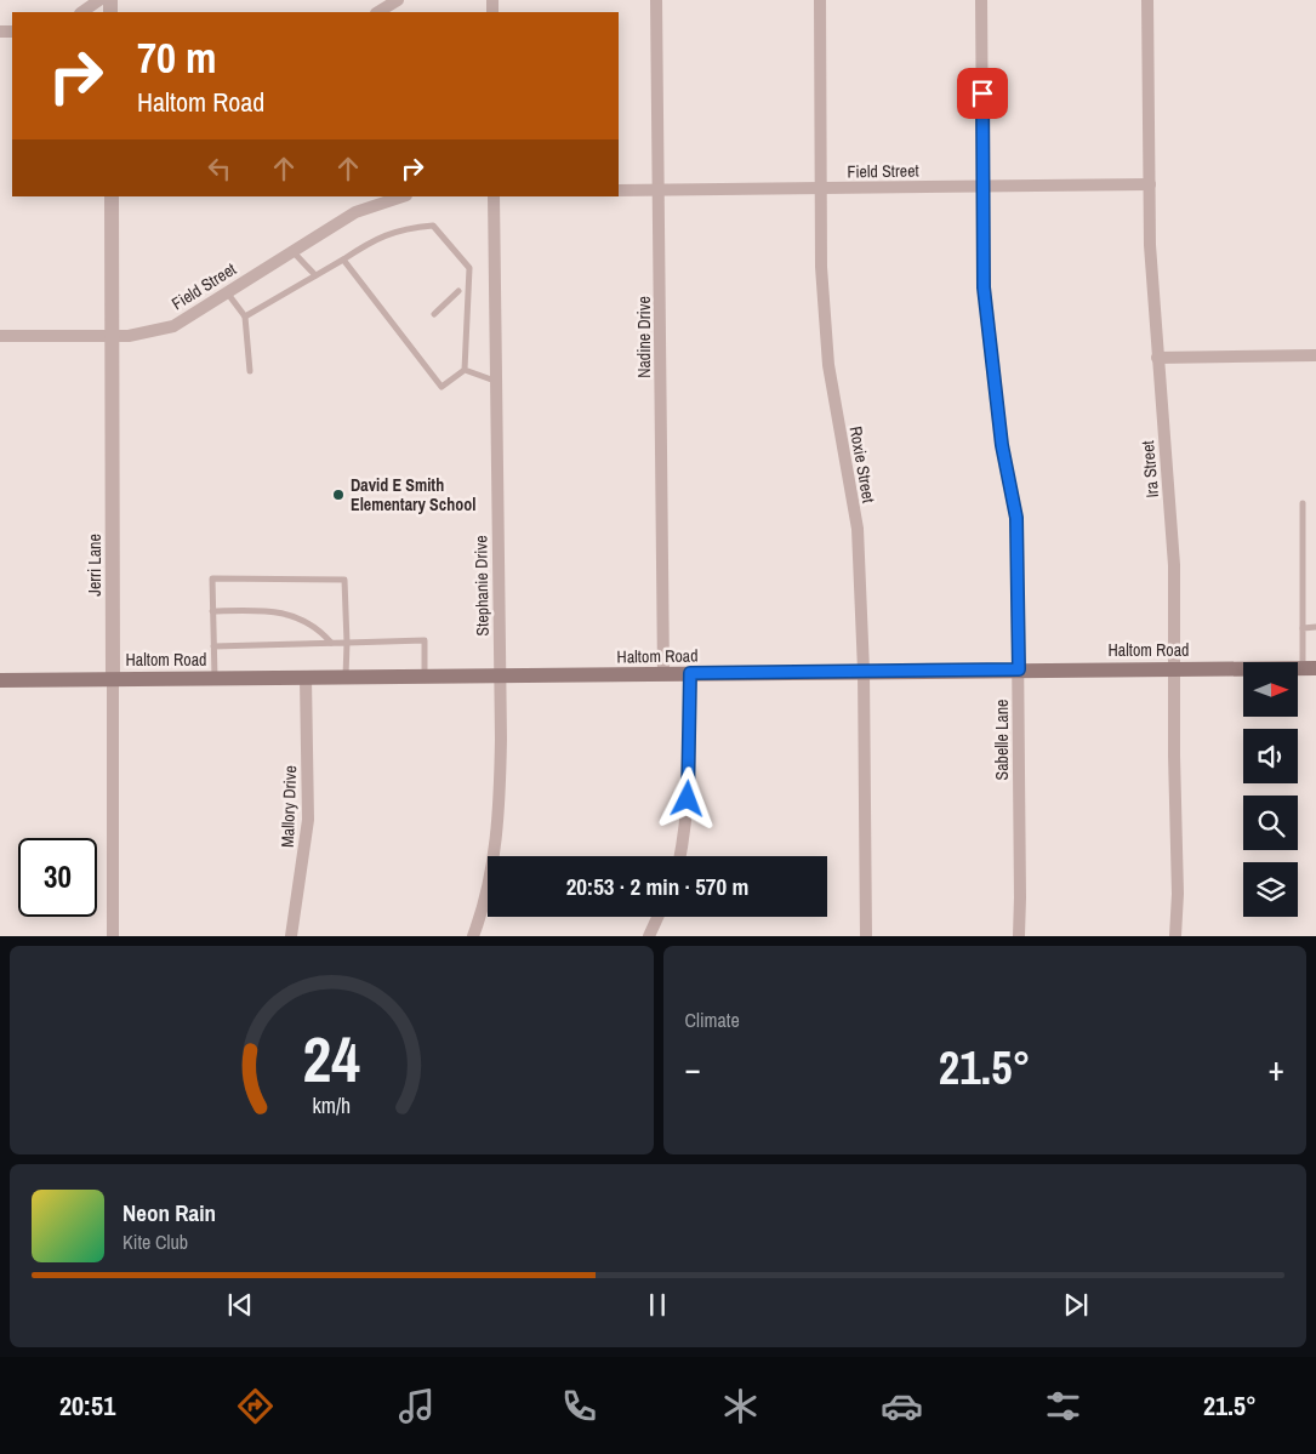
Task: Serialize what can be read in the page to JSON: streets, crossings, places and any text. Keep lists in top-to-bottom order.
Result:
{
  "streets": {
    "main road": ["Haltom Road"],
    "street": [
      "Field Street",
      "Nadine Drive",
      "Roxie Street",
      "Ira Street",
      "Jerri Lane",
      "Stephanie Drive",
      "Sabelle Lane",
      "Mallory Drive"
    ]
  },
  "crossings": [
    ["Field Street", "Nadine Drive"],
    ["Field Street", "Roxie Street"],
    ["Field Street", "Ira Street"],
    ["Field Street", "Jerri Lane"],
    ["Field Street", "Sabelle Lane"],
    ["Nadine Drive", "Haltom Road"],
    ["Roxie Street", "Haltom Road"],
    ["Ira Street", "Haltom Road"],
    ["Jerri Lane", "Haltom Road"],
    ["Stephanie Drive", "Haltom Road"],
    ["Haltom Road", "Sabelle Lane"],
    ["Haltom Road", "Mallory Drive"]
  ],
  "places": ["David E Smith Elementary School"],
  "north": "right",
  "page": {
    "turn": ["70 m", "Haltom Road"],
    "limit": "30",
    "trip": "20:53 · 2 min · 570 m",
    "tile": "Climate",
    "heat": ["−", "21.5°", "+"],
    "song": ["Neon Rain", "Kite Club"],
    "tabs": ["20:51", "21.5°"],
    "gauge": ["24", "km/h"]
  }
}
